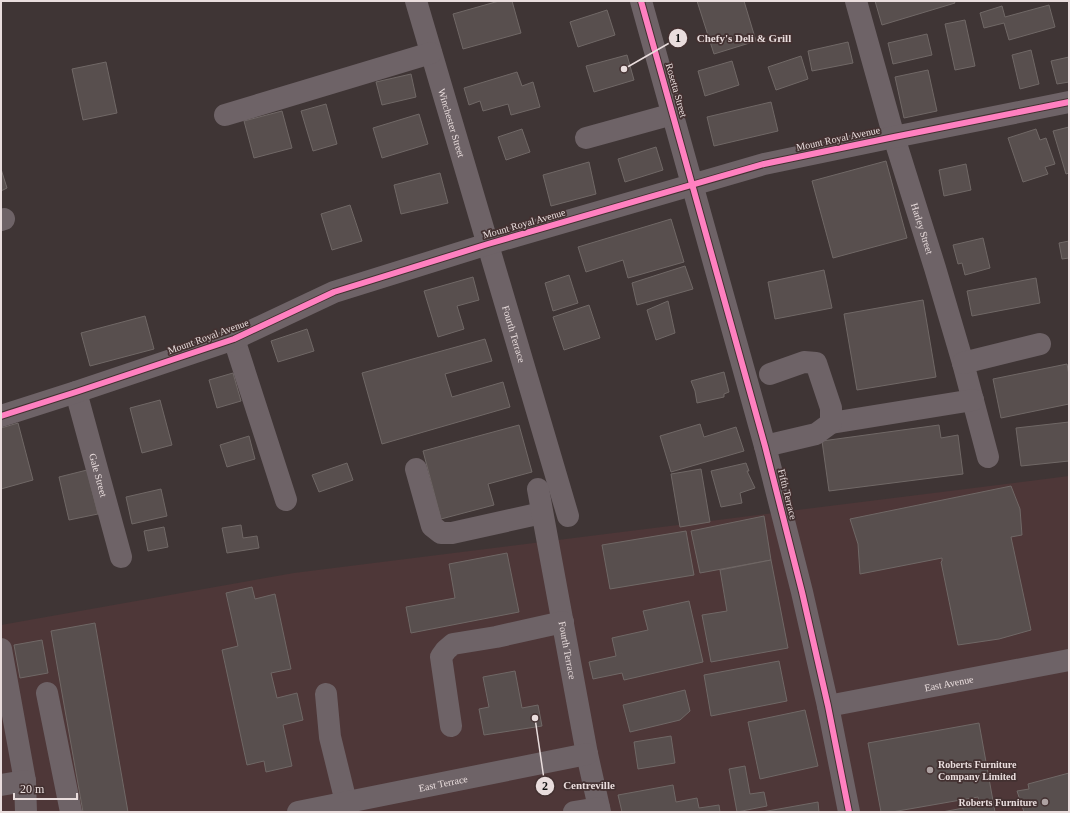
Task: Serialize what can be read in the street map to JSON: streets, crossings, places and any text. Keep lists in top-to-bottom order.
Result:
{
  "streets": {
    "street": [
      "Rosetta Street",
      "Winchester Street",
      "Mount Royal Avenue",
      "Harley Street",
      "Fourth Terrace",
      "Gale Street",
      "Fifth Terrace",
      "East Avenue",
      "East Terrace"
    ]
  },
  "crossings": [
    ["Rosetta Street", "Mount Royal Avenue"],
    ["Rosetta Street", "Fifth Terrace"],
    ["Winchester Street", "Mount Royal Avenue"],
    ["Winchester Street", "Fourth Terrace"],
    ["Mount Royal Avenue", "Harley Street"],
    ["Mount Royal Avenue", "Fourth Terrace"],
    ["Mount Royal Avenue", "Gale Street"],
    ["Mount Royal Avenue", "Fifth Terrace"],
    ["Fourth Terrace", "East Terrace"],
    ["Fifth Terrace", "East Avenue"]
  ],
  "places": [
    "Chefy's Deli & Grill",
    "Centreville",
    "Roberts Furniture Company Limited",
    "Roberts Furniture"
  ],
  "scale_bar": "20 m"
}
